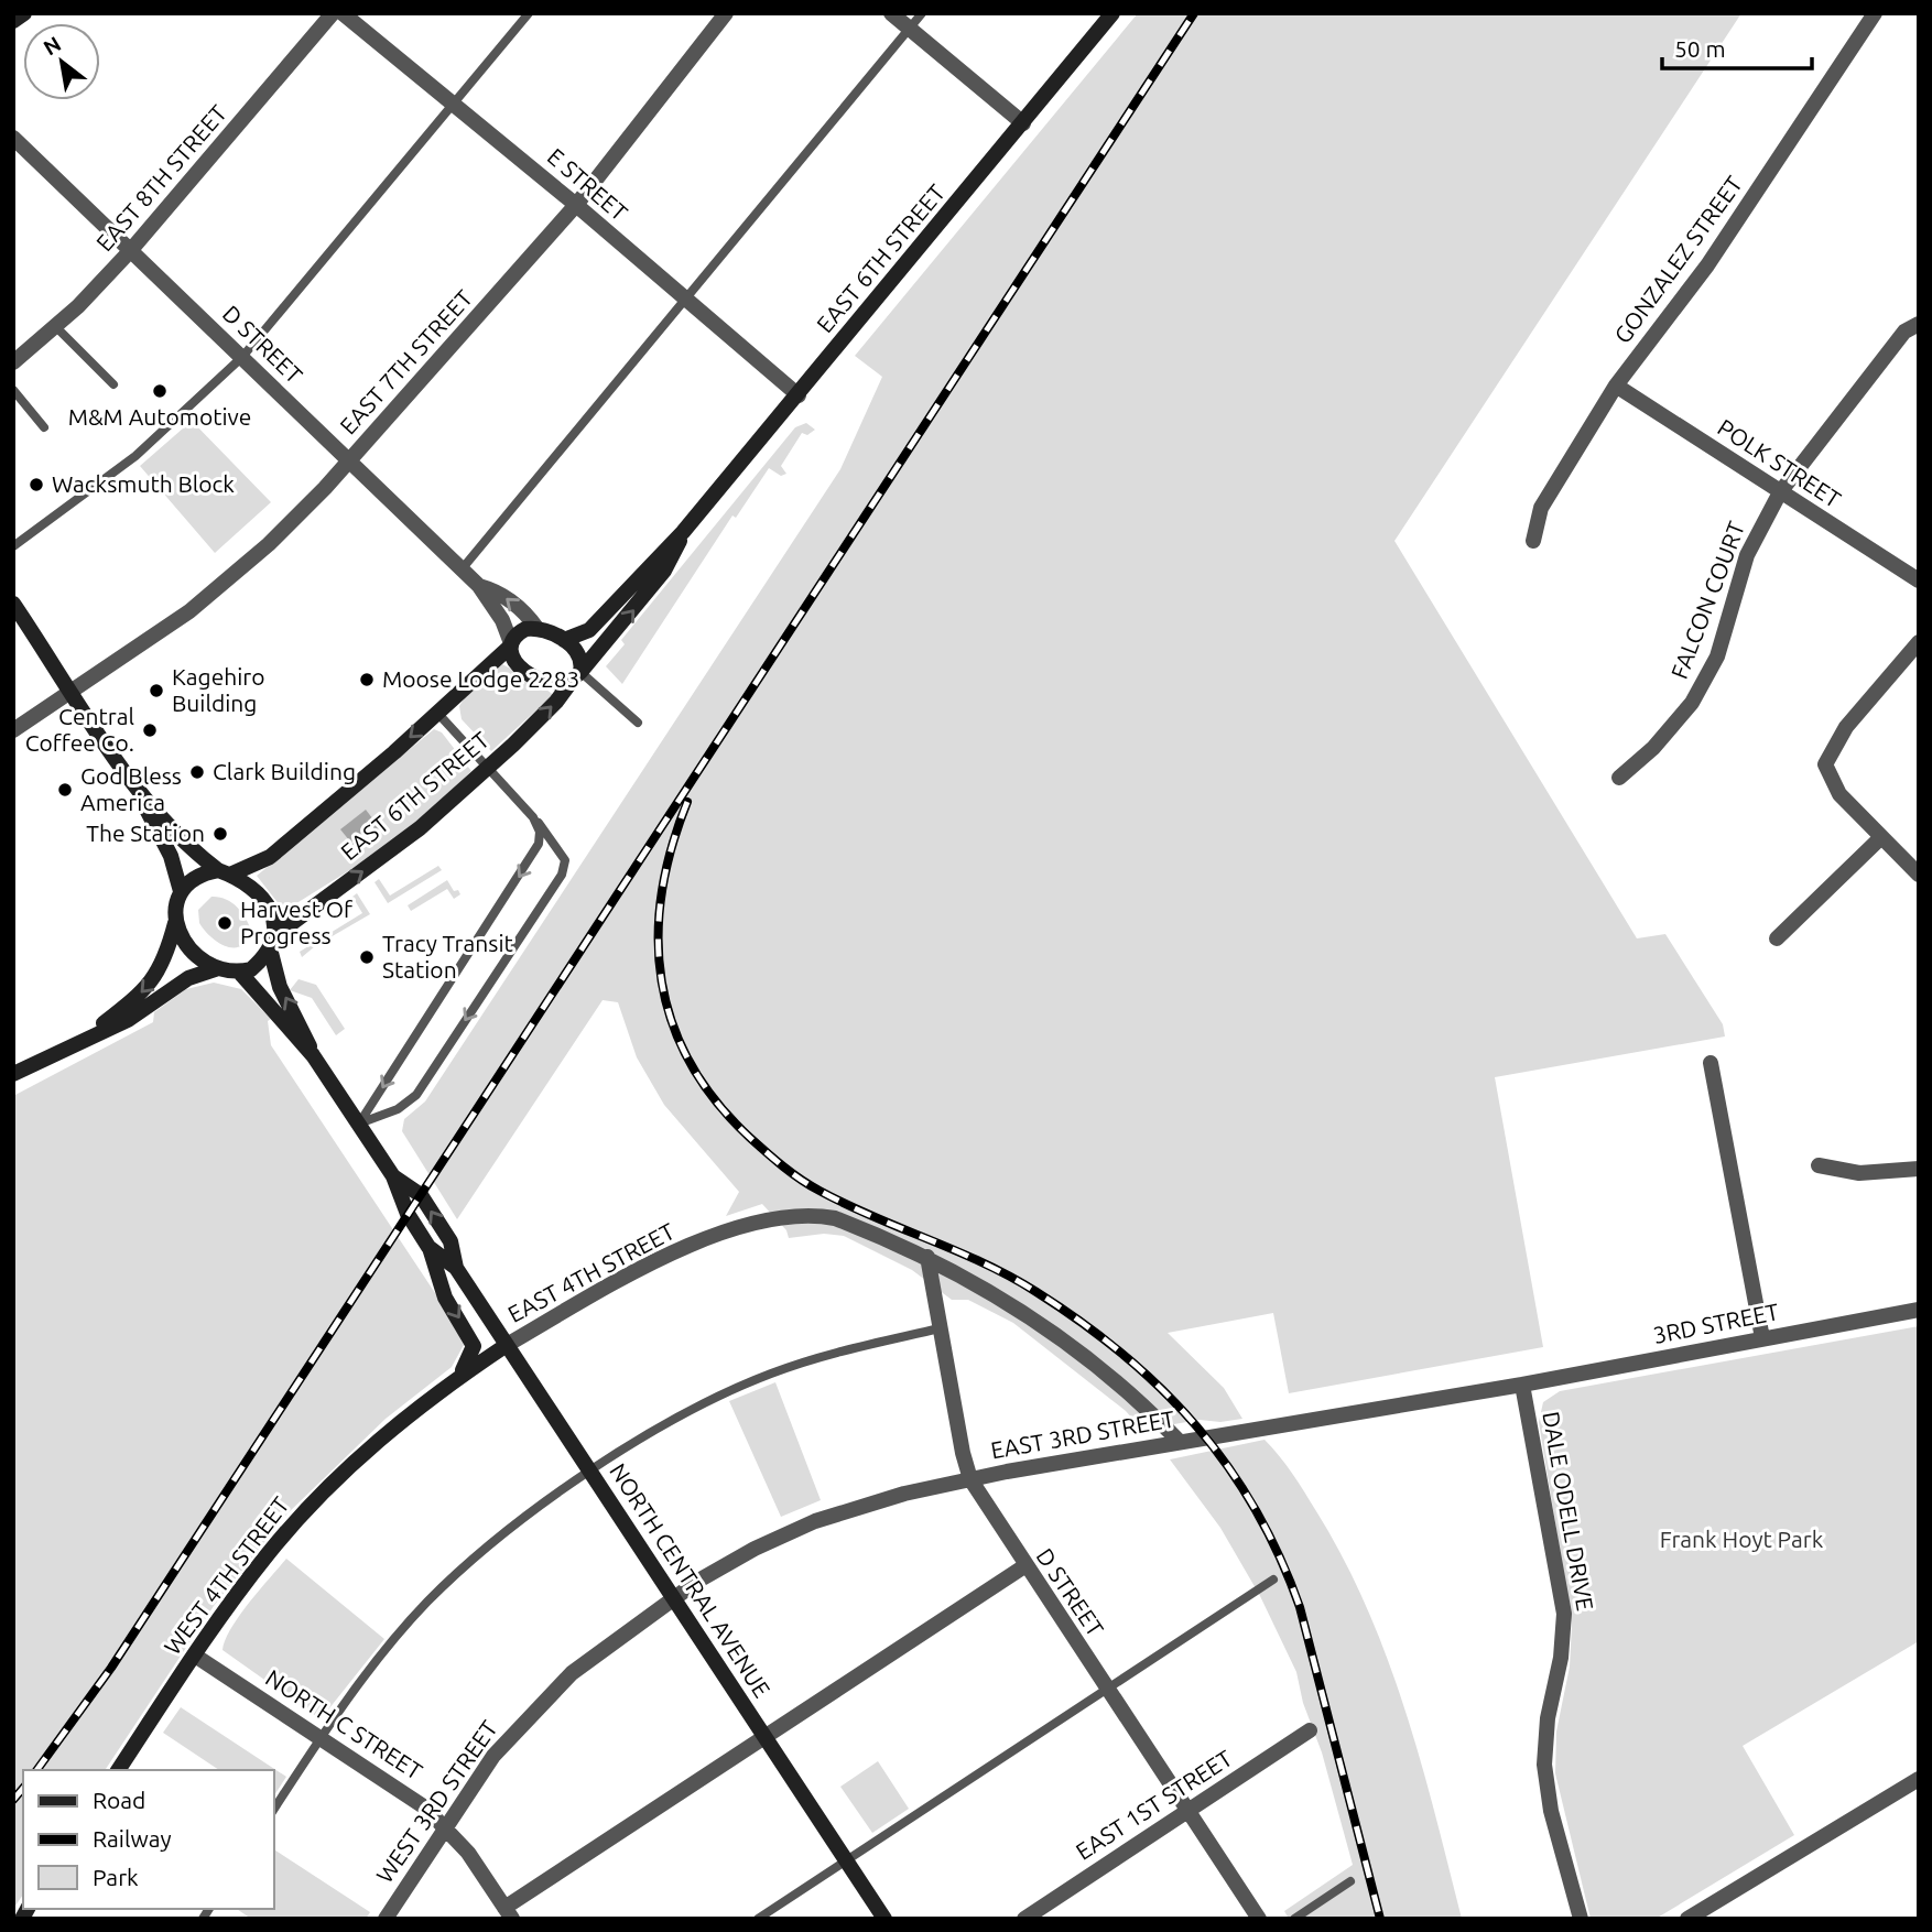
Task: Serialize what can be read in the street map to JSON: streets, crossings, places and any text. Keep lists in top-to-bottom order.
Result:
{
  "streets": {
    "street": [
      "EAST 8TH STREET",
      "E STREET",
      "EAST 6TH STREET",
      "GONZALEZ STREET",
      "D STREET",
      "EAST 7TH STREET",
      "POLK STREET",
      "FALCON COURT",
      "EAST 4TH STREET",
      "3RD STREET",
      "EAST 3RD STREET",
      "DALE ODELL DRIVE",
      "WEST 4TH STREET",
      "NORTH CENTRAL AVENUE",
      "NORTH C STREET",
      "WEST 3RD STREET",
      "EAST 1ST STREET"
    ]
  },
  "crossings": [
    ["EAST 8TH STREET", "D STREET"],
    ["E STREET", "EAST 6TH STREET"],
    ["E STREET", "EAST 7TH STREET"],
    ["EAST 6TH STREET", "D STREET"],
    ["EAST 6TH STREET", "NORTH CENTRAL AVENUE"],
    ["GONZALEZ STREET", "POLK STREET"],
    ["D STREET", "EAST 7TH STREET"],
    ["D STREET", "EAST 4TH STREET"],
    ["D STREET", "EAST 3RD STREET"],
    ["D STREET", "EAST 1ST STREET"],
    ["POLK STREET", "FALCON COURT"],
    ["EAST 4TH STREET", "EAST 3RD STREET"],
    ["EAST 4TH STREET", "WEST 4TH STREET"],
    ["EAST 4TH STREET", "NORTH CENTRAL AVENUE"],
    ["3RD STREET", "EAST 3RD STREET"],
    ["3RD STREET", "DALE ODELL DRIVE"],
    ["EAST 3RD STREET", "DALE ODELL DRIVE"],
    ["EAST 3RD STREET", "NORTH CENTRAL AVENUE"],
    ["EAST 3RD STREET", "WEST 3RD STREET"],
    ["WEST 4TH STREET", "NORTH CENTRAL AVENUE"],
    ["WEST 4TH STREET", "NORTH C STREET"],
    ["NORTH CENTRAL AVENUE", "WEST 3RD STREET"],
    ["NORTH C STREET", "WEST 3RD STREET"]
  ],
  "parks": ["Frank Hoyt Park"],
  "places": [
    "M&M Automotive",
    "Wacksmuth Block",
    "Moose Lodge 2283",
    "Kagehiro Building",
    "Central Coffee Co.",
    "Clark Building",
    "God Bless America",
    "The Station",
    "Harvest Of Progress",
    "Tracy Transit Station"
  ],
  "legend": ["Road", "Railway", "Park"],
  "scale_bar": "50 m",
  "north": "top left"
}
